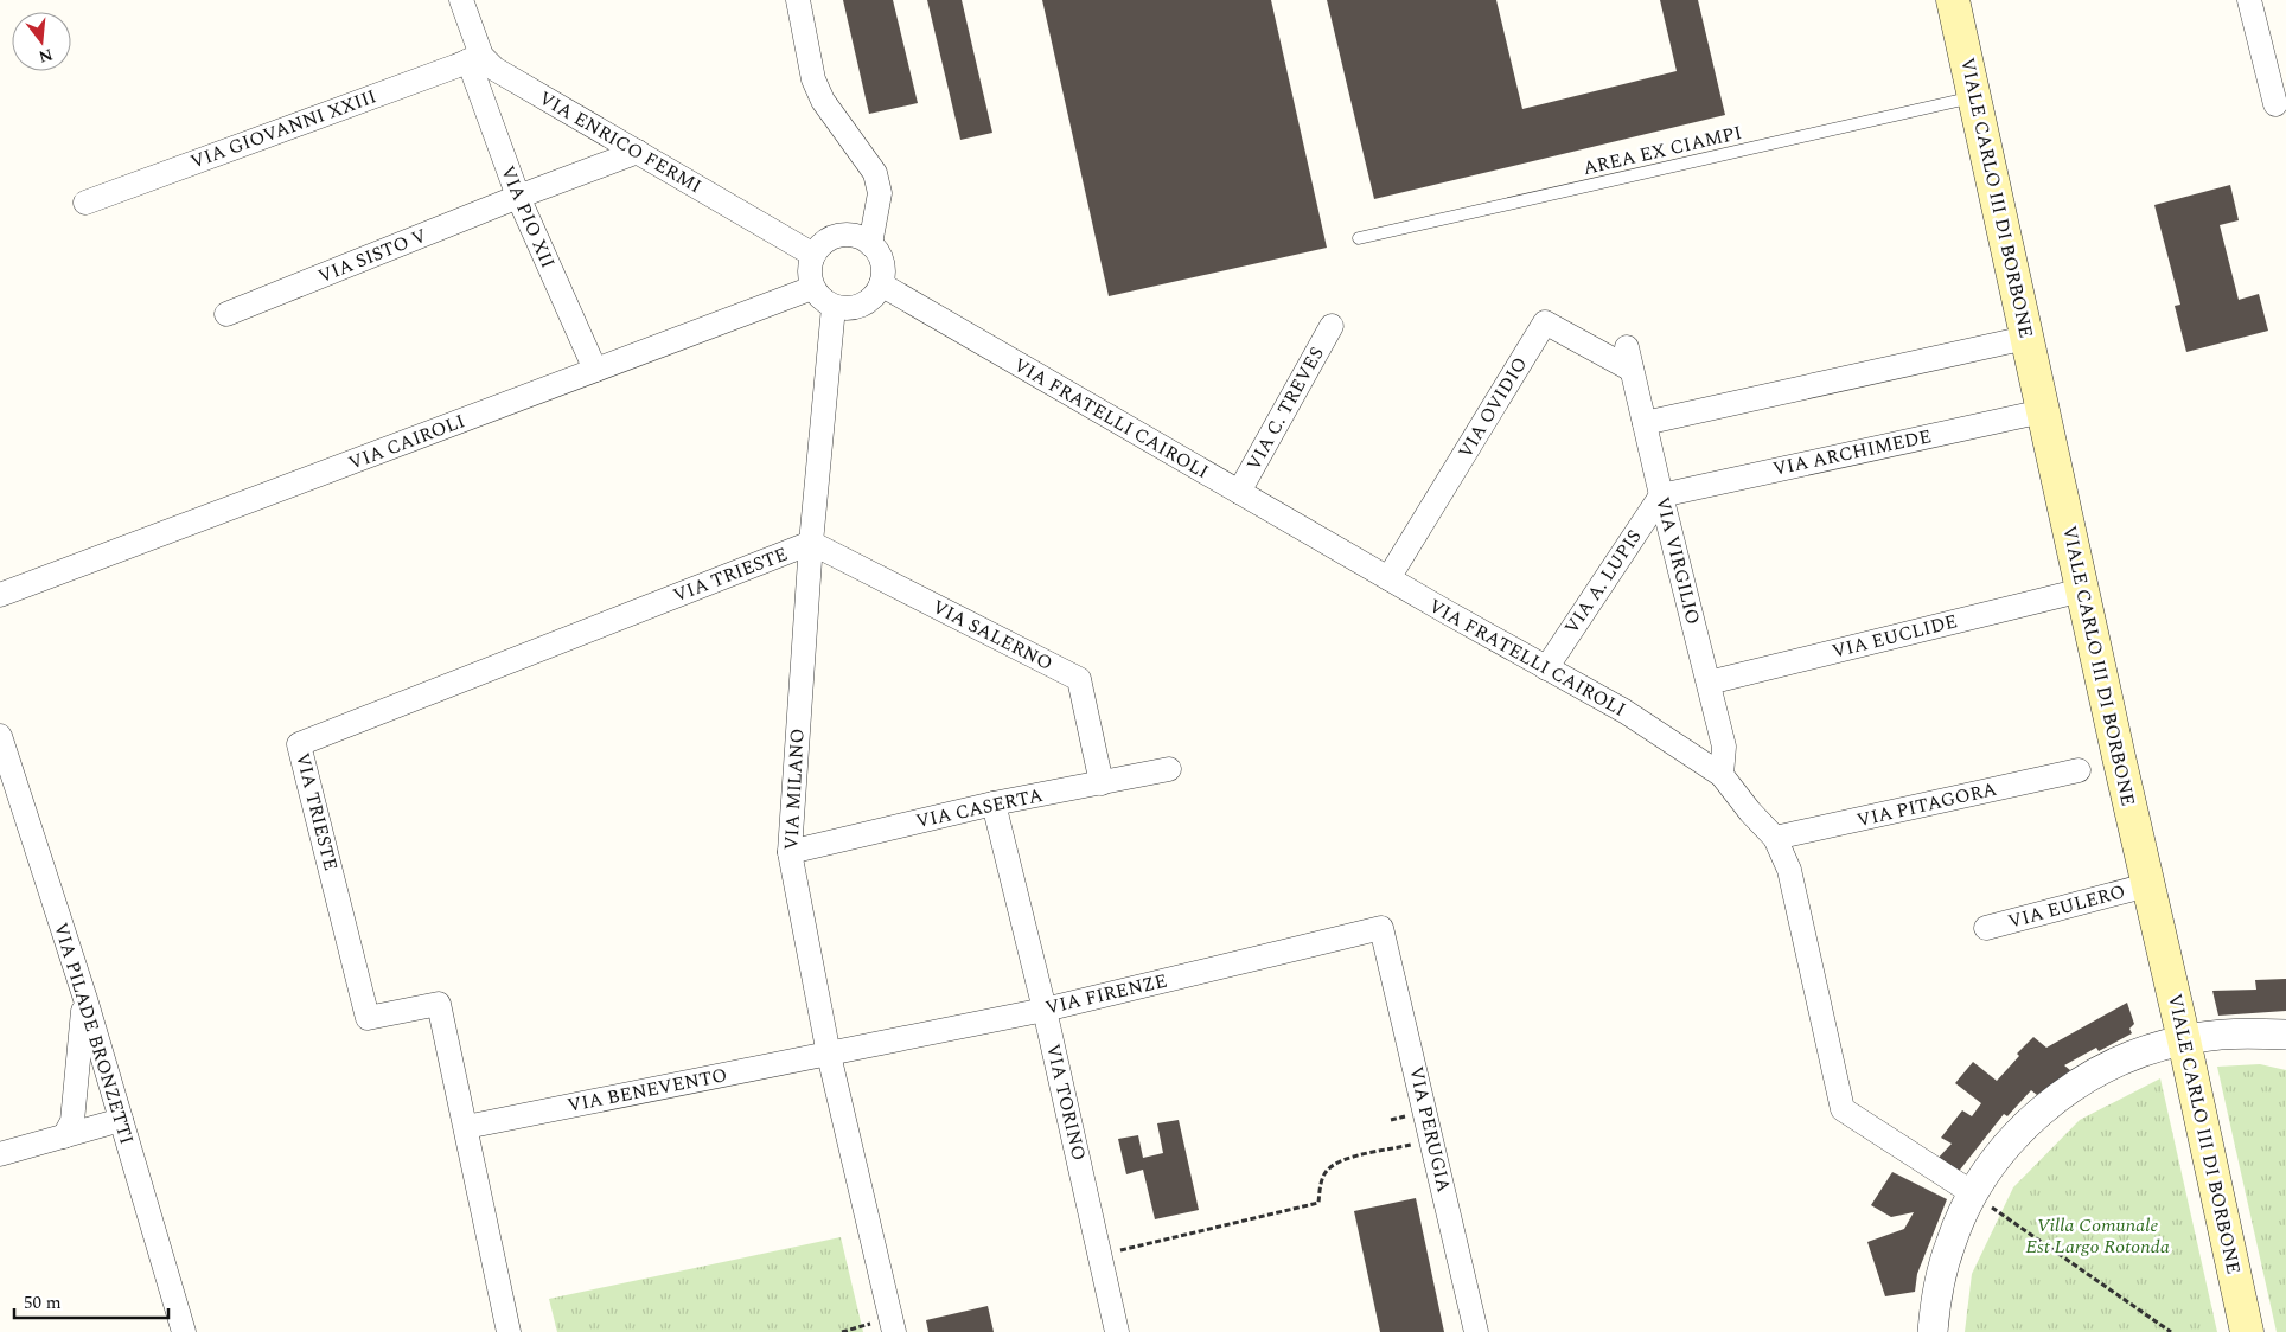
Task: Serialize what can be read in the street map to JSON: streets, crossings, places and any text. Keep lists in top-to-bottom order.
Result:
{
  "streets": {
    "main road": ["VIALE CARLO III DI BORBONE"],
    "street": [
      "VIA GIOVANNI XXIII",
      "VIA ENRICO FERMI",
      "VIA PIO XII",
      "VIA SISTO V",
      "VIA OVIDIO",
      "VIA C. TREVES",
      "VIA FRATELLI CAIROLI",
      "VIA CAIROLI",
      "VIA ARCHIMEDE",
      "VIA VIRGILIO",
      "VIA TRIESTE",
      "VIA A. LUPIS",
      "VIA SALERNO",
      "VIA EUCLIDE",
      "VIA MILANO",
      "VIA PITAGORA",
      "VIA CASERTA",
      "VIA EULERO",
      "VIA FIRENZE",
      "VIA PILADE BRONZETTI",
      "VIA BENEVENTO",
      "VIA TORINO",
      "VIA PERUGIA"
    ],
    "lane": ["AREA EX CIAMPI"]
  },
  "crossings": [
    ["VIA GIOVANNI XXIII", "VIA ENRICO FERMI"],
    ["VIA GIOVANNI XXIII", "VIA PIO XII"],
    ["VIA ENRICO FERMI", "VIA PIO XII"],
    ["VIA ENRICO FERMI", "VIA SISTO V"],
    ["VIA ENRICO FERMI", "VIA FRATELLI CAIROLI"],
    ["VIA ENRICO FERMI", "VIA CAIROLI"],
    ["VIA ENRICO FERMI", "VIA MILANO"],
    ["AREA EX CIAMPI", "VIALE CARLO III DI BORBONE"],
    ["VIALE CARLO III DI BORBONE", "VIA ARCHIMEDE"],
    ["VIALE CARLO III DI BORBONE", "VIA EUCLIDE"],
    ["VIALE CARLO III DI BORBONE", "VIA EULERO"],
    ["VIA PIO XII", "VIA SISTO V"],
    ["VIA PIO XII", "VIA CAIROLI"],
    ["VIA OVIDIO", "VIA FRATELLI CAIROLI"],
    ["VIA OVIDIO", "VIA VIRGILIO"],
    ["VIA C. TREVES", "VIA FRATELLI CAIROLI"],
    ["VIA FRATELLI CAIROLI", "VIA CAIROLI"],
    ["VIA FRATELLI CAIROLI", "VIA VIRGILIO"],
    ["VIA FRATELLI CAIROLI", "VIA A. LUPIS"],
    ["VIA FRATELLI CAIROLI", "VIA MILANO"],
    ["VIA FRATELLI CAIROLI", "VIA PITAGORA"],
    ["VIA CAIROLI", "VIA MILANO"],
    ["VIA ARCHIMEDE", "VIA VIRGILIO"],
    ["VIA ARCHIMEDE", "VIA A. LUPIS"],
    ["VIA VIRGILIO", "VIA A. LUPIS"],
    ["VIA VIRGILIO", "VIA EUCLIDE"],
    ["VIA TRIESTE", "VIA SALERNO"],
    ["VIA TRIESTE", "VIA MILANO"],
    ["VIA TRIESTE", "VIA BENEVENTO"],
    ["VIA SALERNO", "VIA MILANO"],
    ["VIA SALERNO", "VIA CASERTA"],
    ["VIA MILANO", "VIA CASERTA"],
    ["VIA MILANO", "VIA FIRENZE"],
    ["VIA MILANO", "VIA BENEVENTO"],
    ["VIA CASERTA", "VIA TORINO"],
    ["VIA FIRENZE", "VIA BENEVENTO"],
    ["VIA FIRENZE", "VIA TORINO"],
    ["VIA FIRENZE", "VIA PERUGIA"]
  ],
  "parks": ["Villa Comunale Est Largo Rotonda"],
  "scale_bar": "50 m",
  "north": "bottom"
}
